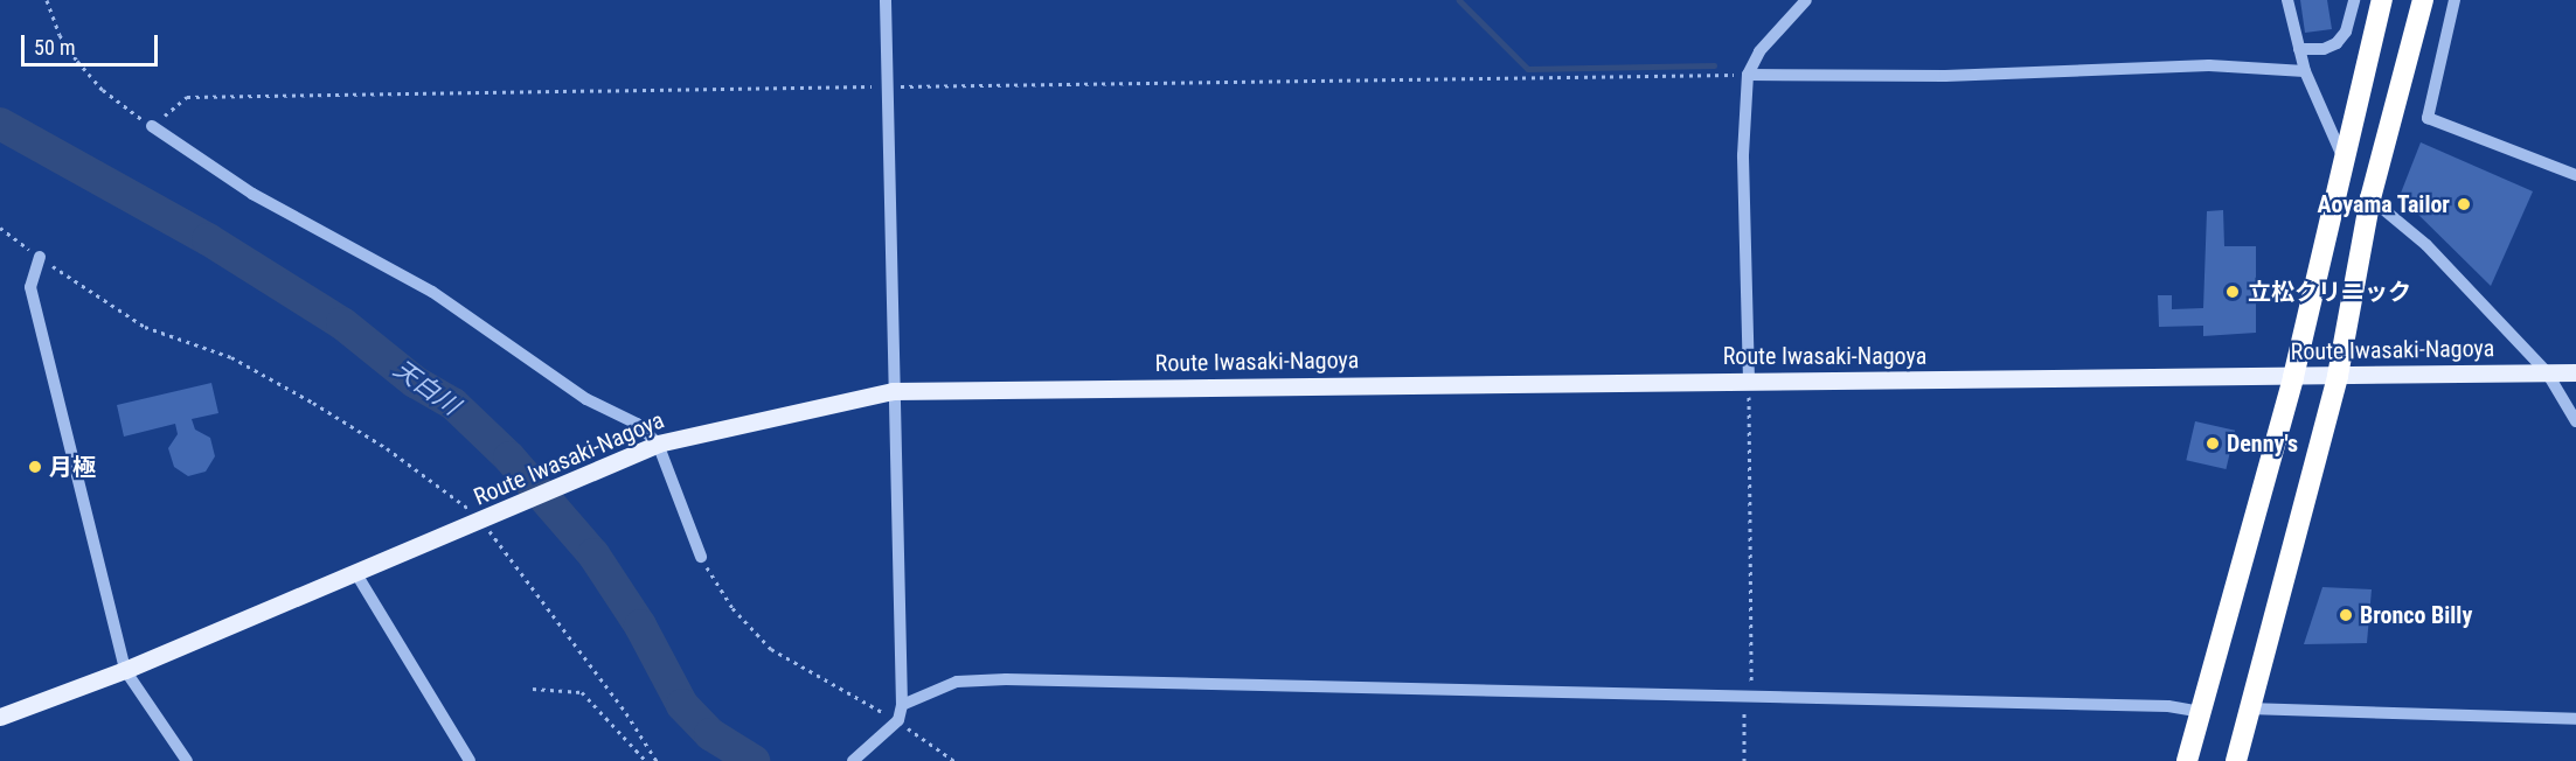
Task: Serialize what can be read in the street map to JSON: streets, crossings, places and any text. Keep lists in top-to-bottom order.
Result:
{
  "streets": {
    "main road": ["Route Iwasaki-Nagoya"]
  },
  "water": ["天白川"],
  "places": [
    "Aoyama Tailor",
    "立松クリニック",
    "Denny's",
    "月極",
    "Bronco Billy"
  ],
  "scale_bar": "50 m"
}
